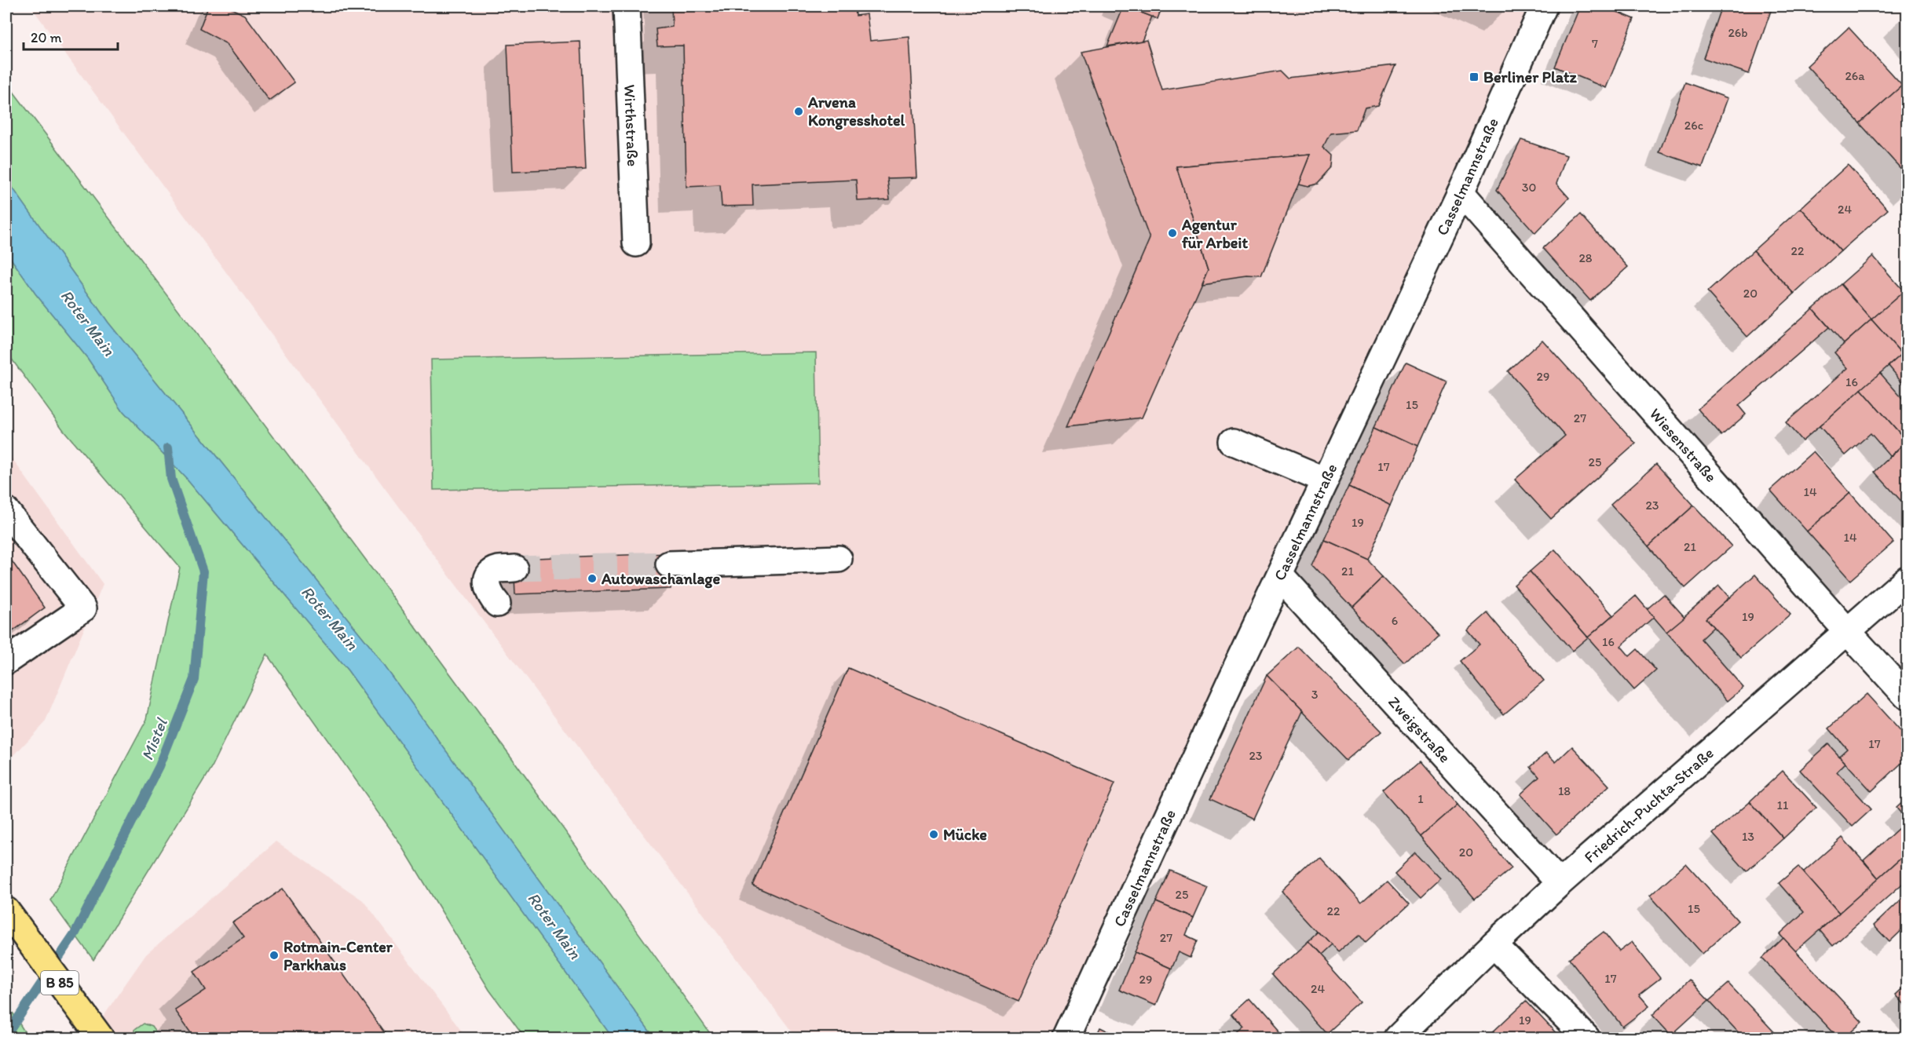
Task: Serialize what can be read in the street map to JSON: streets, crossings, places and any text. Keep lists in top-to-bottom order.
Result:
{
  "streets": {
    "main road": ["B 85"],
    "street": [
      "Wirthstraße",
      "Casselmannstraße",
      "Wiesenstraße",
      "Zweigstraße",
      "Friedrich-Puchta-Straße"
    ]
  },
  "crossings": [
    ["Casselmannstraße", "Wiesenstraße"],
    ["Casselmannstraße", "Zweigstraße"],
    ["Wiesenstraße", "Friedrich-Puchta-Straße"],
    ["Zweigstraße", "Friedrich-Puchta-Straße"]
  ],
  "water": ["Roter Main", "Mistel"],
  "places": {
    "transit": ["Berliner Platz"],
    "other": [
      "Arvena Kongresshotel",
      "Agentur für Arbeit",
      "Autowaschanlage",
      "Mücke",
      "Rotmain-Center Parkhaus"
    ]
  },
  "house_numbers": [
    "26b",
    "7",
    "26a",
    "26c",
    "30",
    "24",
    "22",
    "28",
    "20",
    "29",
    "16",
    "15",
    "27",
    "25",
    "17",
    "14",
    "23",
    "19",
    "14",
    "21",
    "21",
    "19",
    "6",
    "16",
    "3",
    "17",
    "23",
    "18",
    "1",
    "11",
    "13",
    "20",
    "25",
    "15",
    "22",
    "27",
    "17",
    "29",
    "24",
    "19"
  ],
  "scale_bar": "20 m"
}
